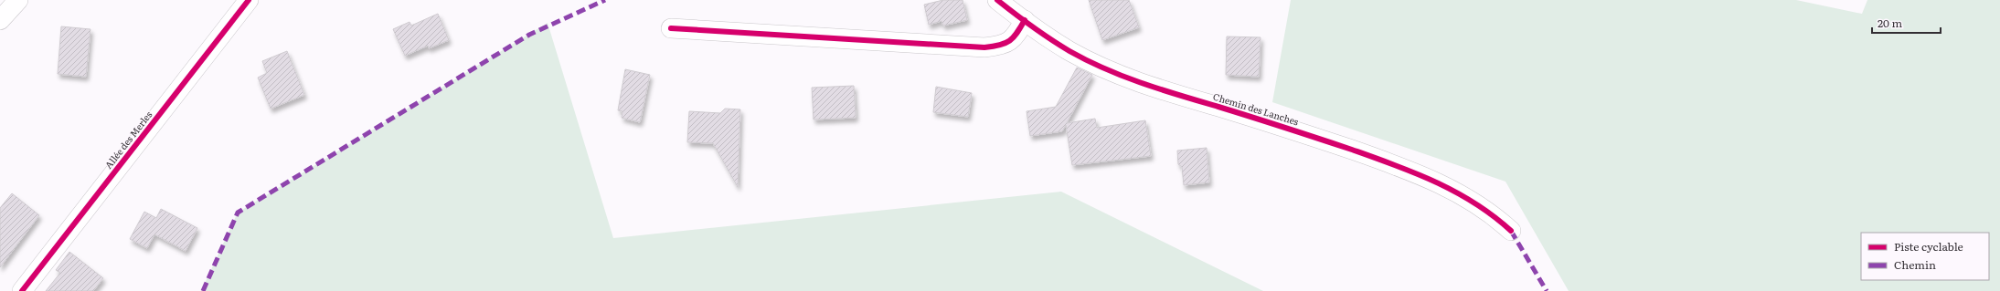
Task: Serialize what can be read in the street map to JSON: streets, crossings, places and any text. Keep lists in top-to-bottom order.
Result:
{
  "streets": {
    "street": ["Chemin des Lanches", "Allée des Merles"]
  },
  "legend": ["Piste cyclable", "Chemin"],
  "scale_bar": "20 m"
}
